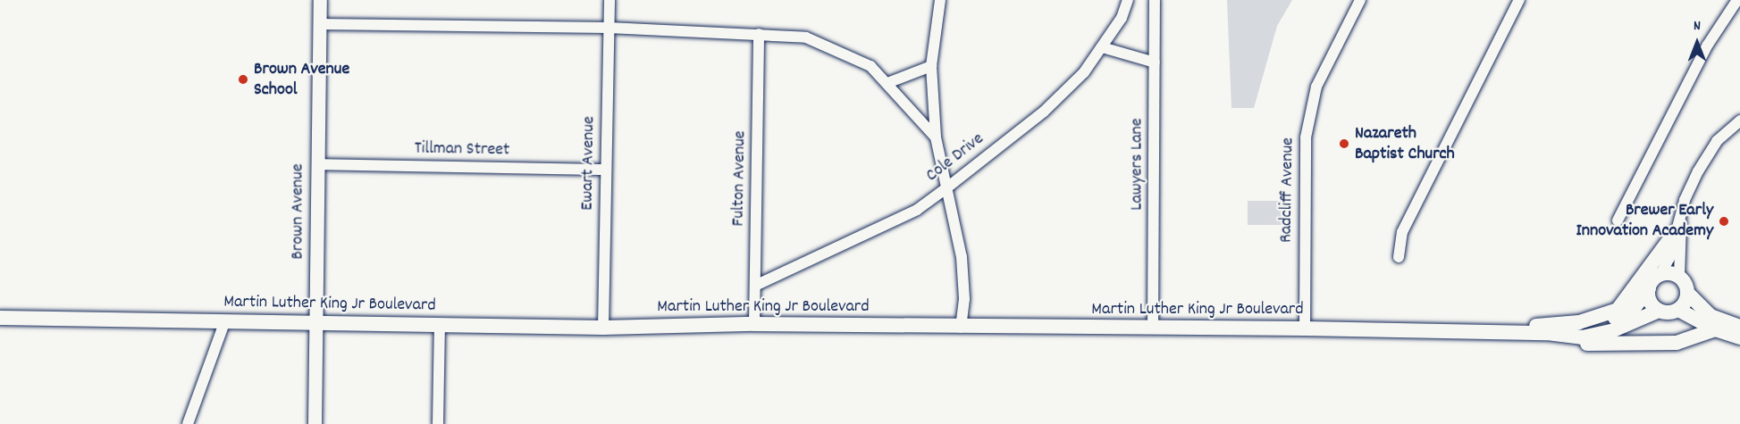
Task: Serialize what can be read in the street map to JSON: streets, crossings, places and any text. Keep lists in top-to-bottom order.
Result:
{
  "streets": {
    "main road": ["Martin Luther King Jr Boulevard"],
    "street": [
      "Tillman Street",
      "Cole Drive",
      "Ewart Avenue",
      "Lawyers Lane",
      "Fulton Avenue",
      "Radcliff Avenue",
      "Brown Avenue"
    ]
  },
  "crossings": [
    ["Tillman Street", "Ewart Avenue"],
    ["Tillman Street", "Brown Avenue"],
    ["Cole Drive", "Fulton Avenue"],
    ["Ewart Avenue", "Martin Luther King Jr Boulevard"],
    ["Lawyers Lane", "Martin Luther King Jr Boulevard"],
    ["Fulton Avenue", "Martin Luther King Jr Boulevard"],
    ["Radcliff Avenue", "Martin Luther King Jr Boulevard"],
    ["Brown Avenue", "Martin Luther King Jr Boulevard"]
  ],
  "places": ["Brown Avenue School", "Nazareth Baptist Church", "Brewer Early Innovation Academy"],
  "north": "top"
}
